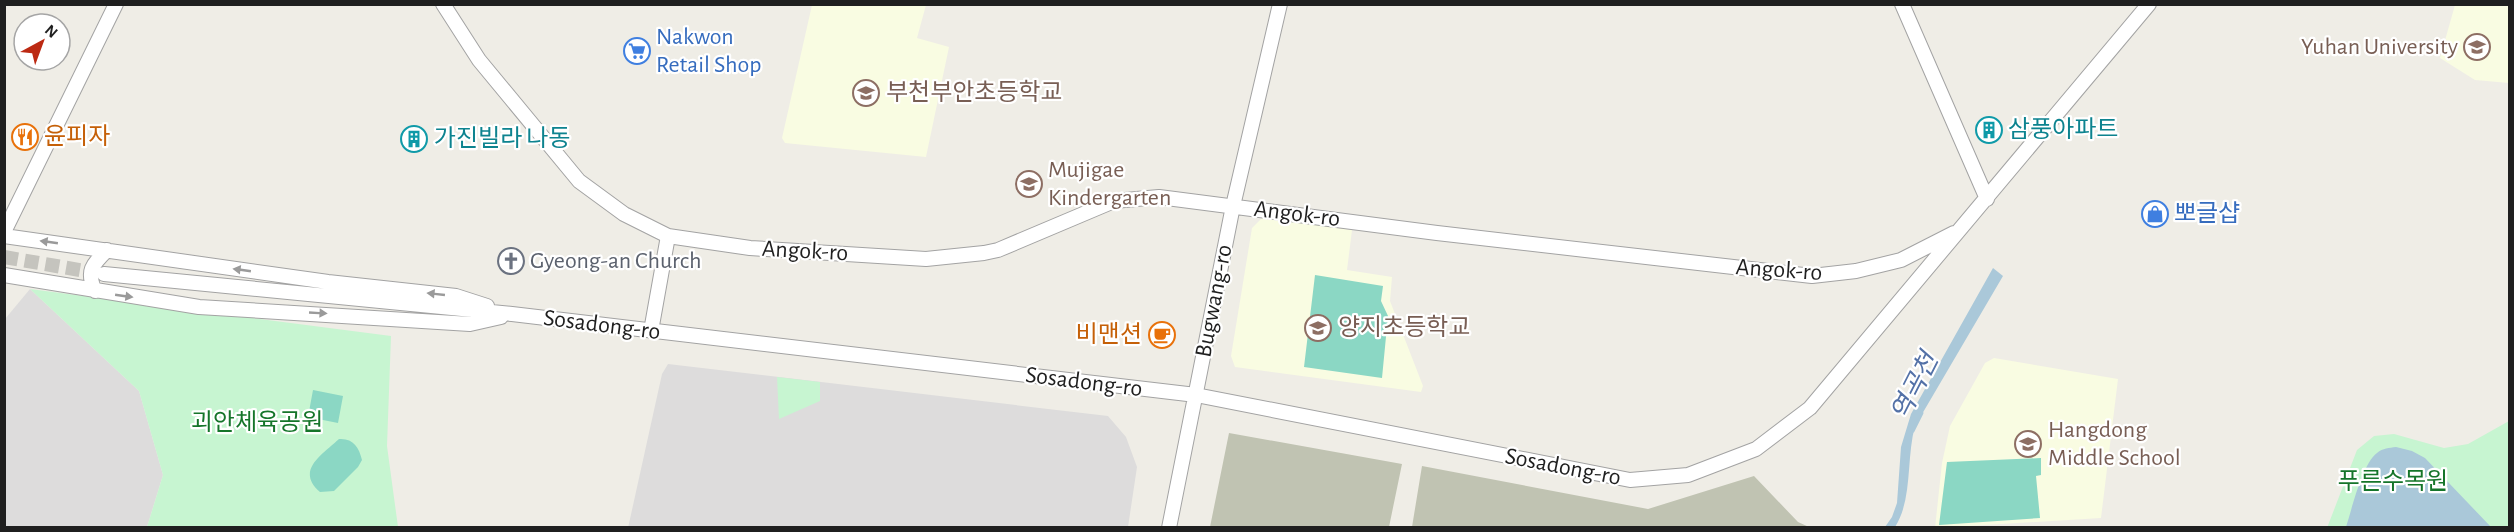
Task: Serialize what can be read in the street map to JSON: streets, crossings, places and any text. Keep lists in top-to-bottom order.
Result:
{
  "streets": {
    "street": ["Angok-ro", "Bugwang-ro", "Sosadong-ro"]
  },
  "crossings": [
    ["Angok-ro", "Bugwang-ro"],
    ["Angok-ro", "Sosadong-ro"],
    ["Bugwang-ro", "Sosadong-ro"]
  ],
  "water": ["역곡천"],
  "parks": ["괴안체육공원", "푸른수목원"],
  "places": {
    "school or university": [
      "Yuhan University",
      "부천부안초등학교",
      "Mujigae Kindergarten",
      "양지초등학교",
      "Hangdong Middle School"
    ],
    "supermarket": ["Nakwon Retail Shop"],
    "building": ["삼풍아파트", "가진빌라 나동"],
    "restaurant": ["윤피자"],
    "shop": ["뽀글샵"],
    "church": ["Gyeong-an Church"],
    "cafe": ["비맨션"]
  },
  "north": "top right"
}
